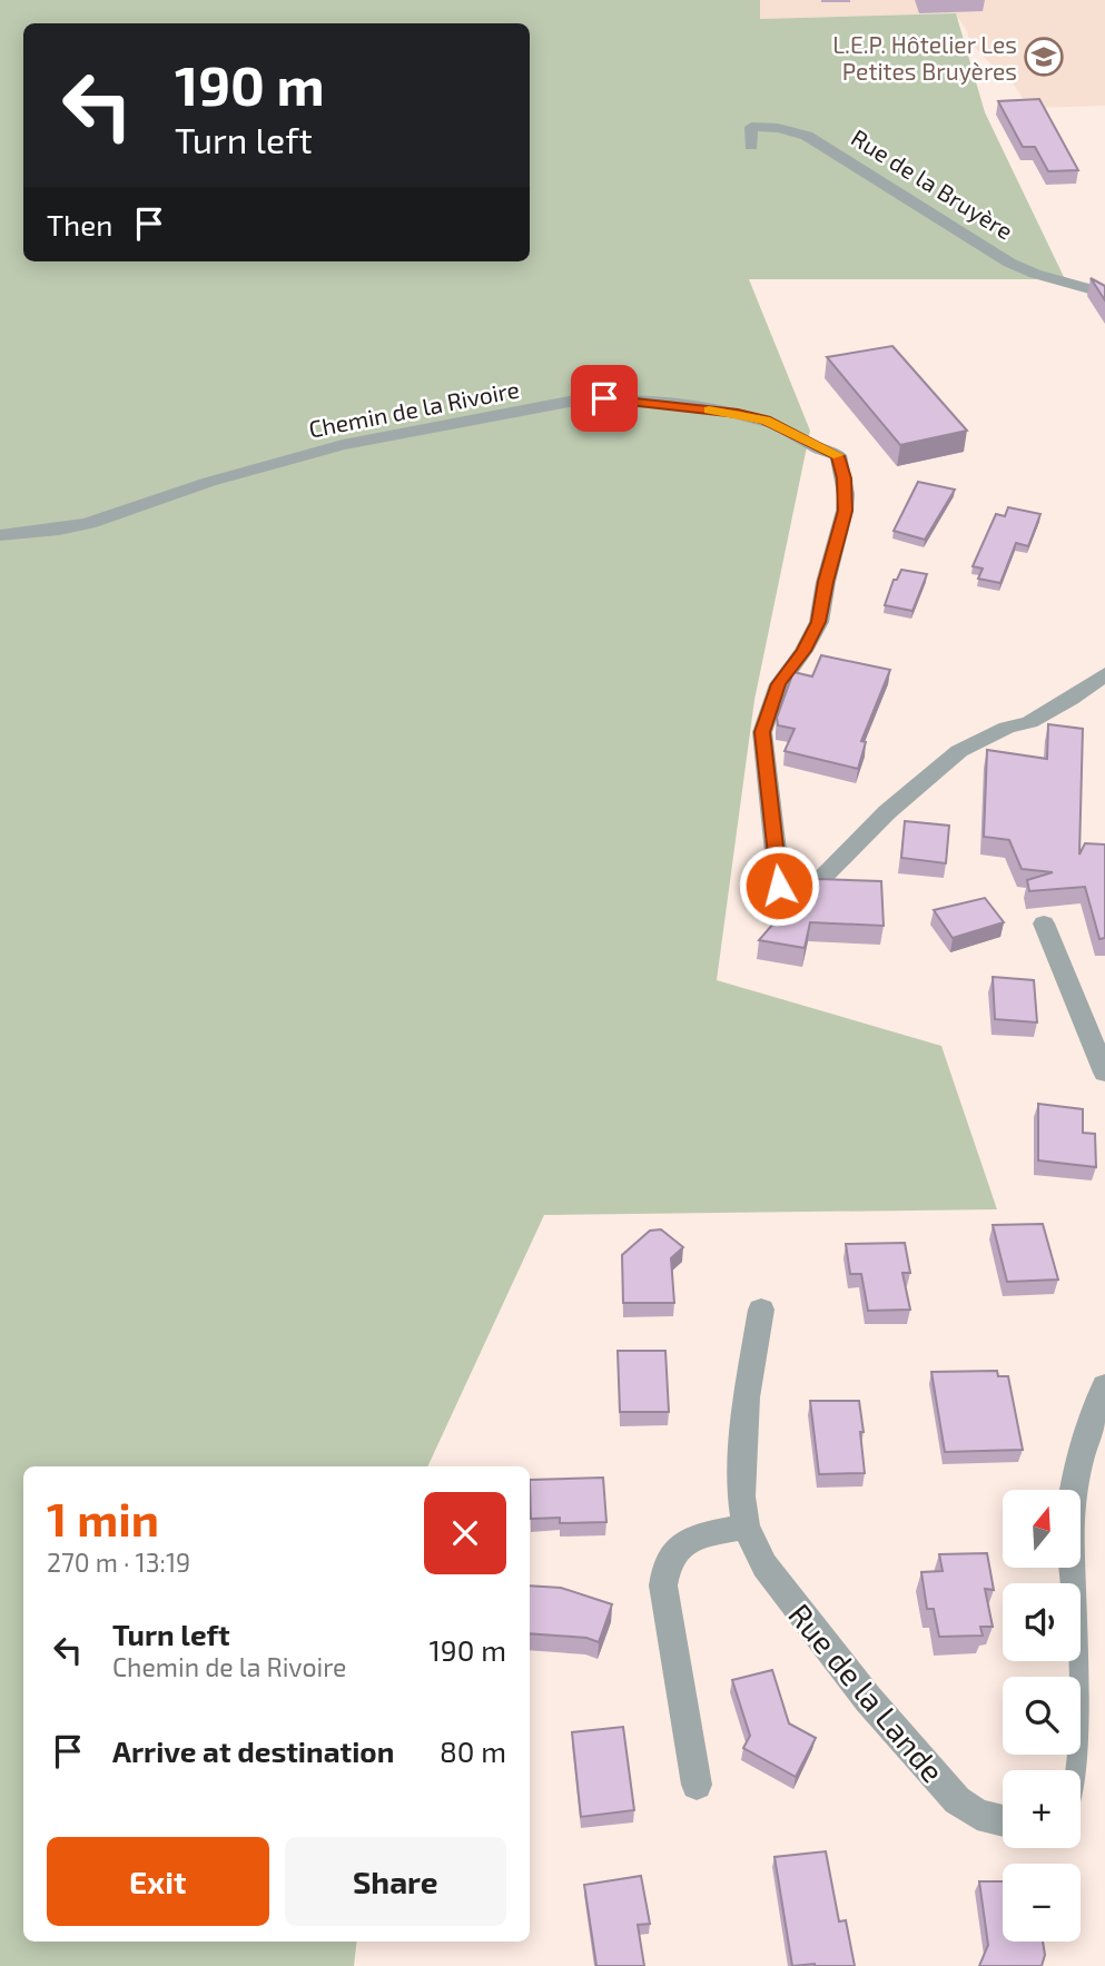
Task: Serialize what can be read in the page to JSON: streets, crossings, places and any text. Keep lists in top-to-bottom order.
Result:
{
  "streets": {
    "street": ["Rue de la Bruyère", "Chemin de la Rivoire", "Rue de la Lande"]
  },
  "places": {
    "school or university": ["L.E.P. Hôtelier Les Petites Bruyères"]
  },
  "north": "top",
  "page": {
    "turn": ["190 m", "Turn left"],
    "then": "Then",
    "heading": ["1 min", "270 m · 13:19"],
    "map_buttons": ["+", "−"],
    "list": [
      {
        "name": "Turn left",
        "note": "Chemin de la Rivoire",
        "value": "190 m"
      },
      {
        "name": "Arrive at destination",
        "value": "80 m"
      }
    ],
    "buttons": ["Exit", "Share"]
  }
}
